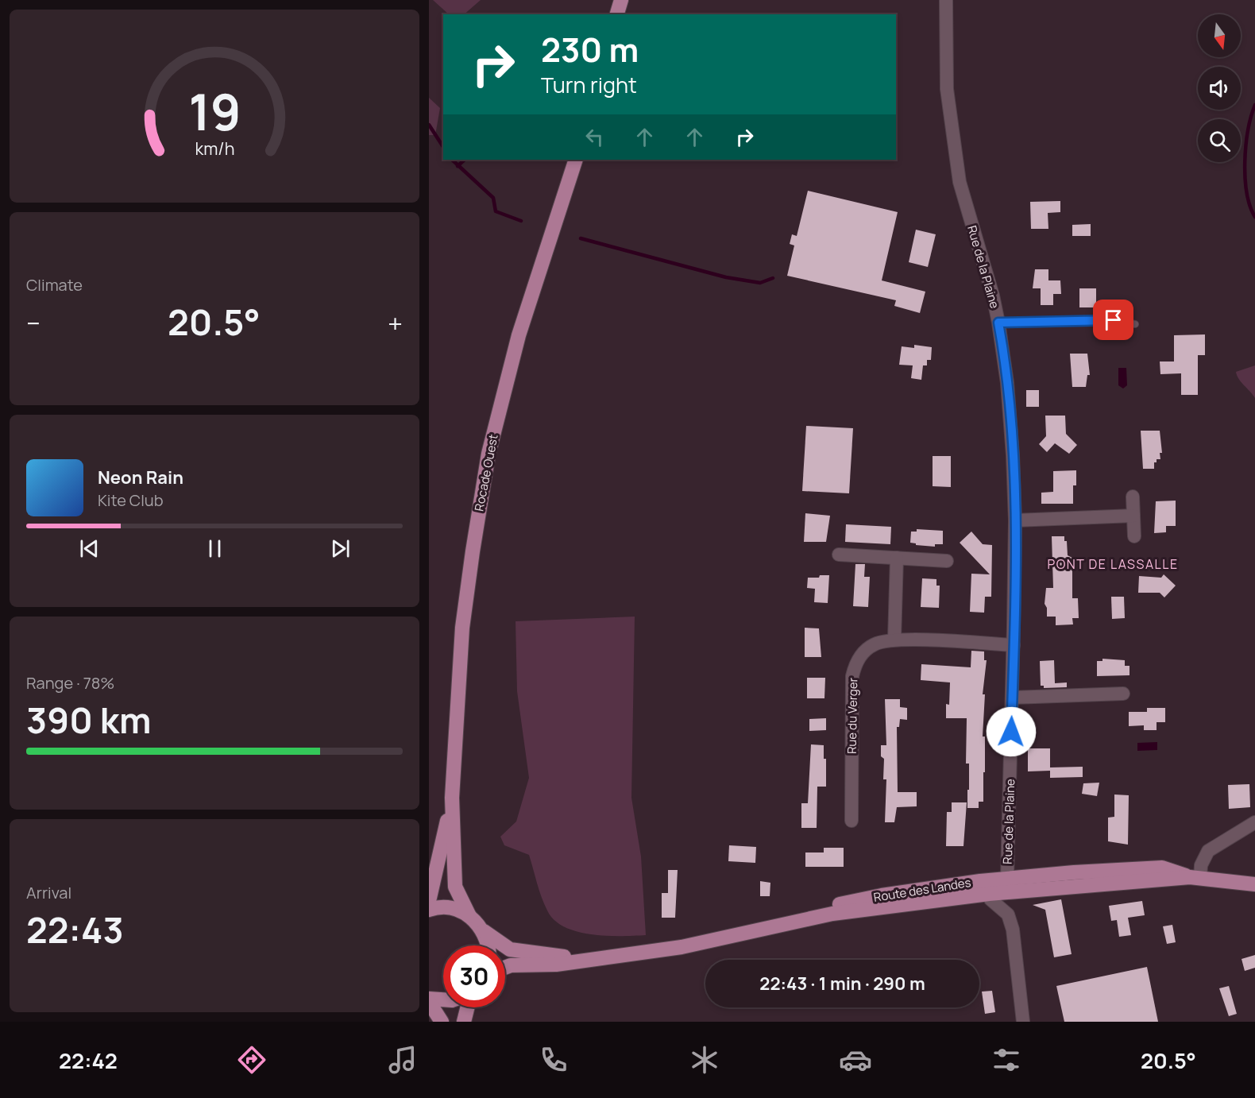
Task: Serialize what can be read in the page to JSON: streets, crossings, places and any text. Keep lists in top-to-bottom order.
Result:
{
  "streets": {
    "main road": ["Rocade Ouest", "Route des Landes"],
    "street": ["Rue de la Plaine", "Rue du Verger"]
  },
  "crossings": [
    ["Rue de la Plaine", "Rue du Verger"],
    ["Rue de la Plaine", "Route des Landes"],
    ["Rocade Ouest", "Route des Landes"]
  ],
  "districts": ["PONT DE LASSALLE"],
  "north": "bottom",
  "page": {
    "turn": ["230 m", "Turn right"],
    "tile": [
      "Climate",
      ["Range · 78%", "390 km"],
      ["Arrival", "22:43"]
    ],
    "heat": ["−", "20.5°", "+"],
    "song": ["Neon Rain", "Kite Club"],
    "limit": "30",
    "trip": "22:43 · 1 min · 290 m",
    "tabs": ["22:42", "20.5°"],
    "gauge": ["19", "km/h"]
  }
}
